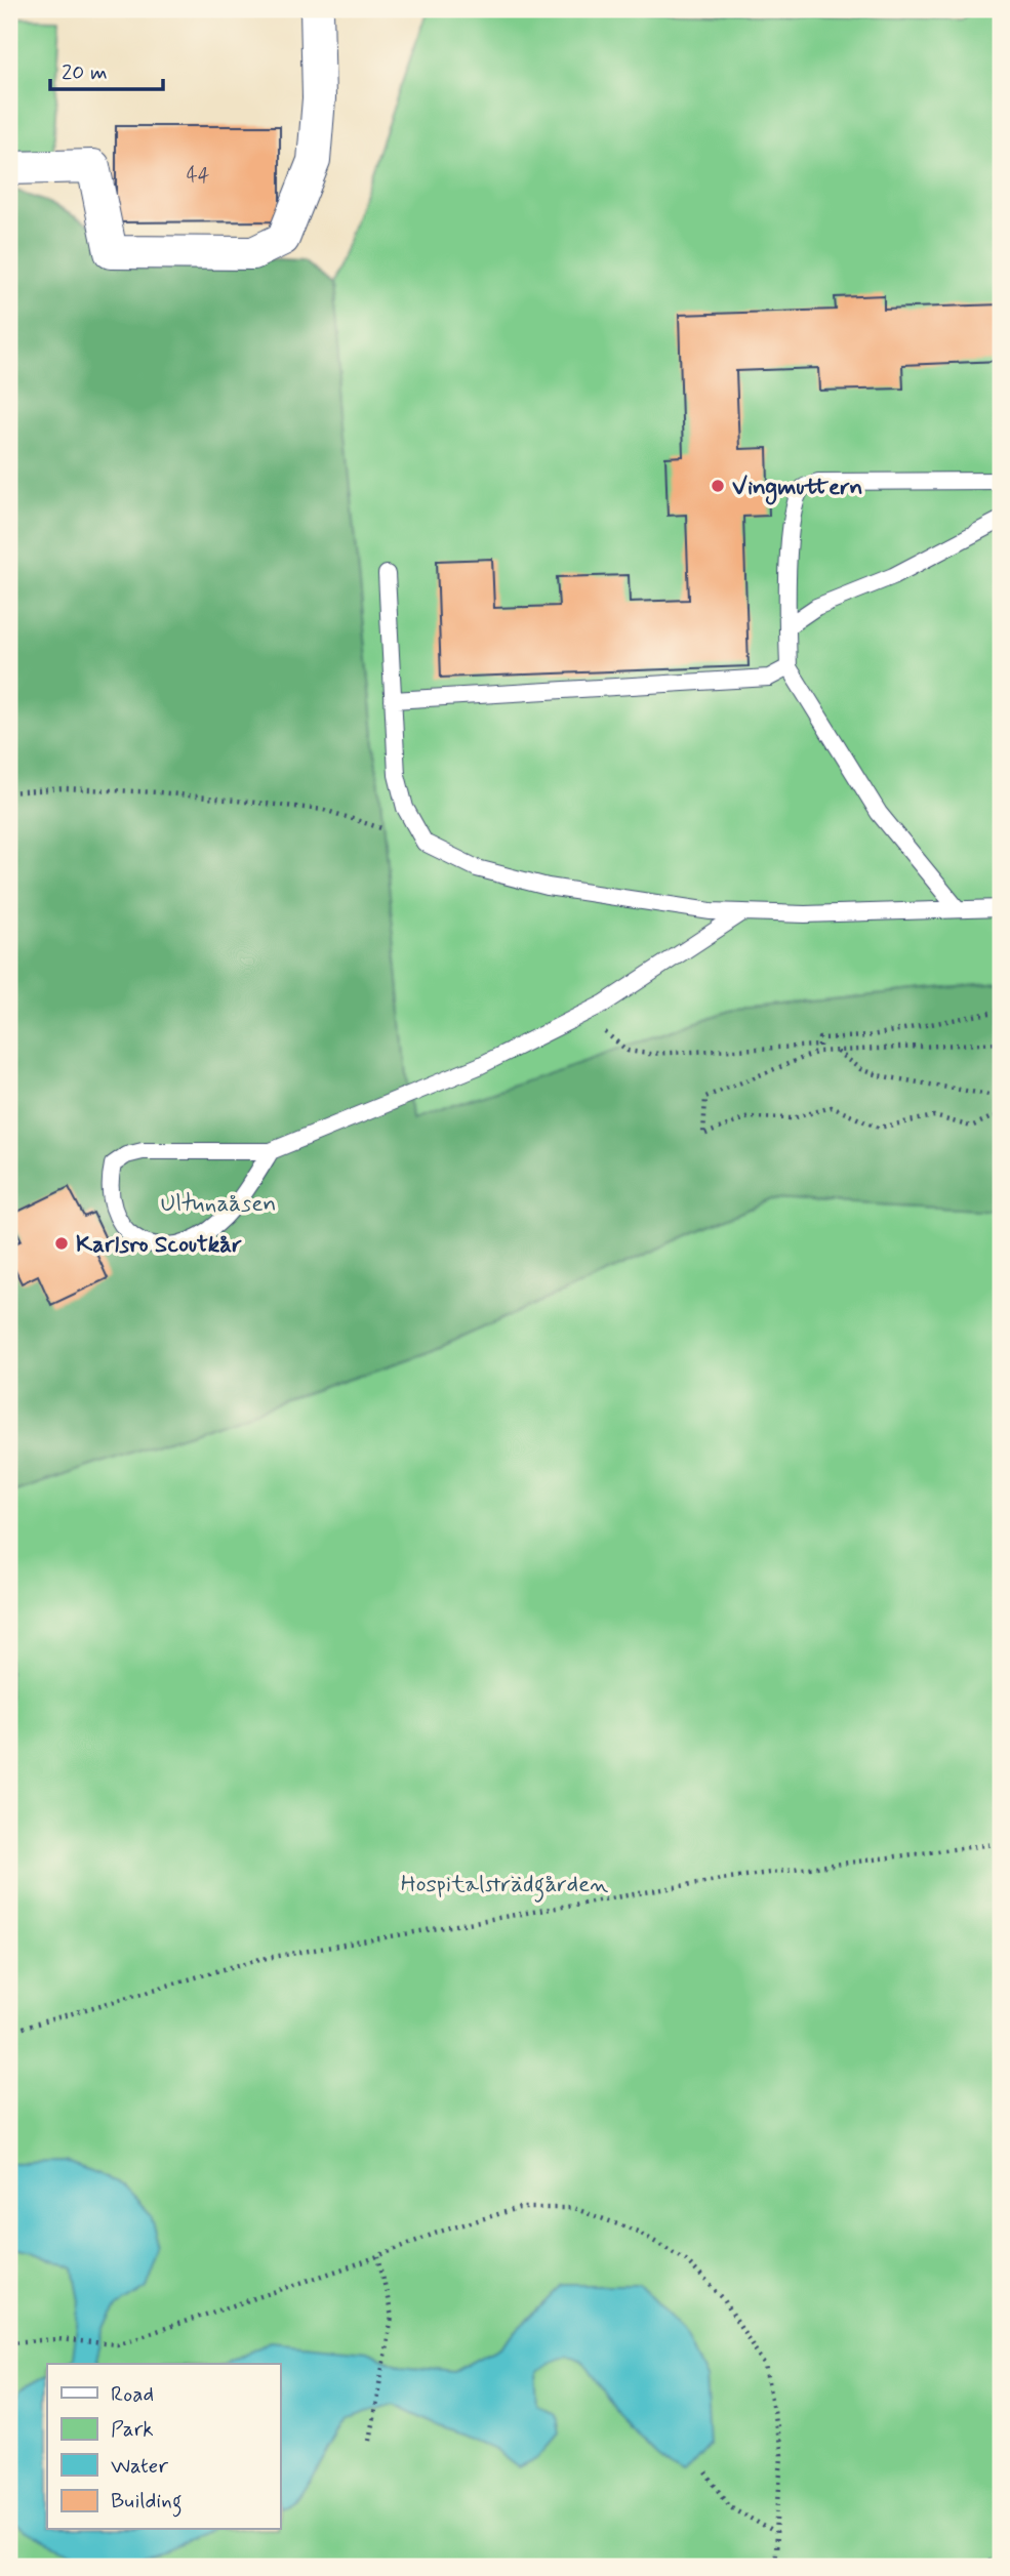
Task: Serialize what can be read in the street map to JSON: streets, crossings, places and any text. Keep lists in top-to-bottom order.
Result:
{
  "parks": ["Ultunaåsen", "Hospitalsträdgården"],
  "places": ["Vingmuttern", "Karlsro Scoutkår"],
  "house_numbers": ["44"],
  "legend": [
    "Road",
    "Park",
    "Water",
    "Building"
  ],
  "scale_bar": "20 m"
}
